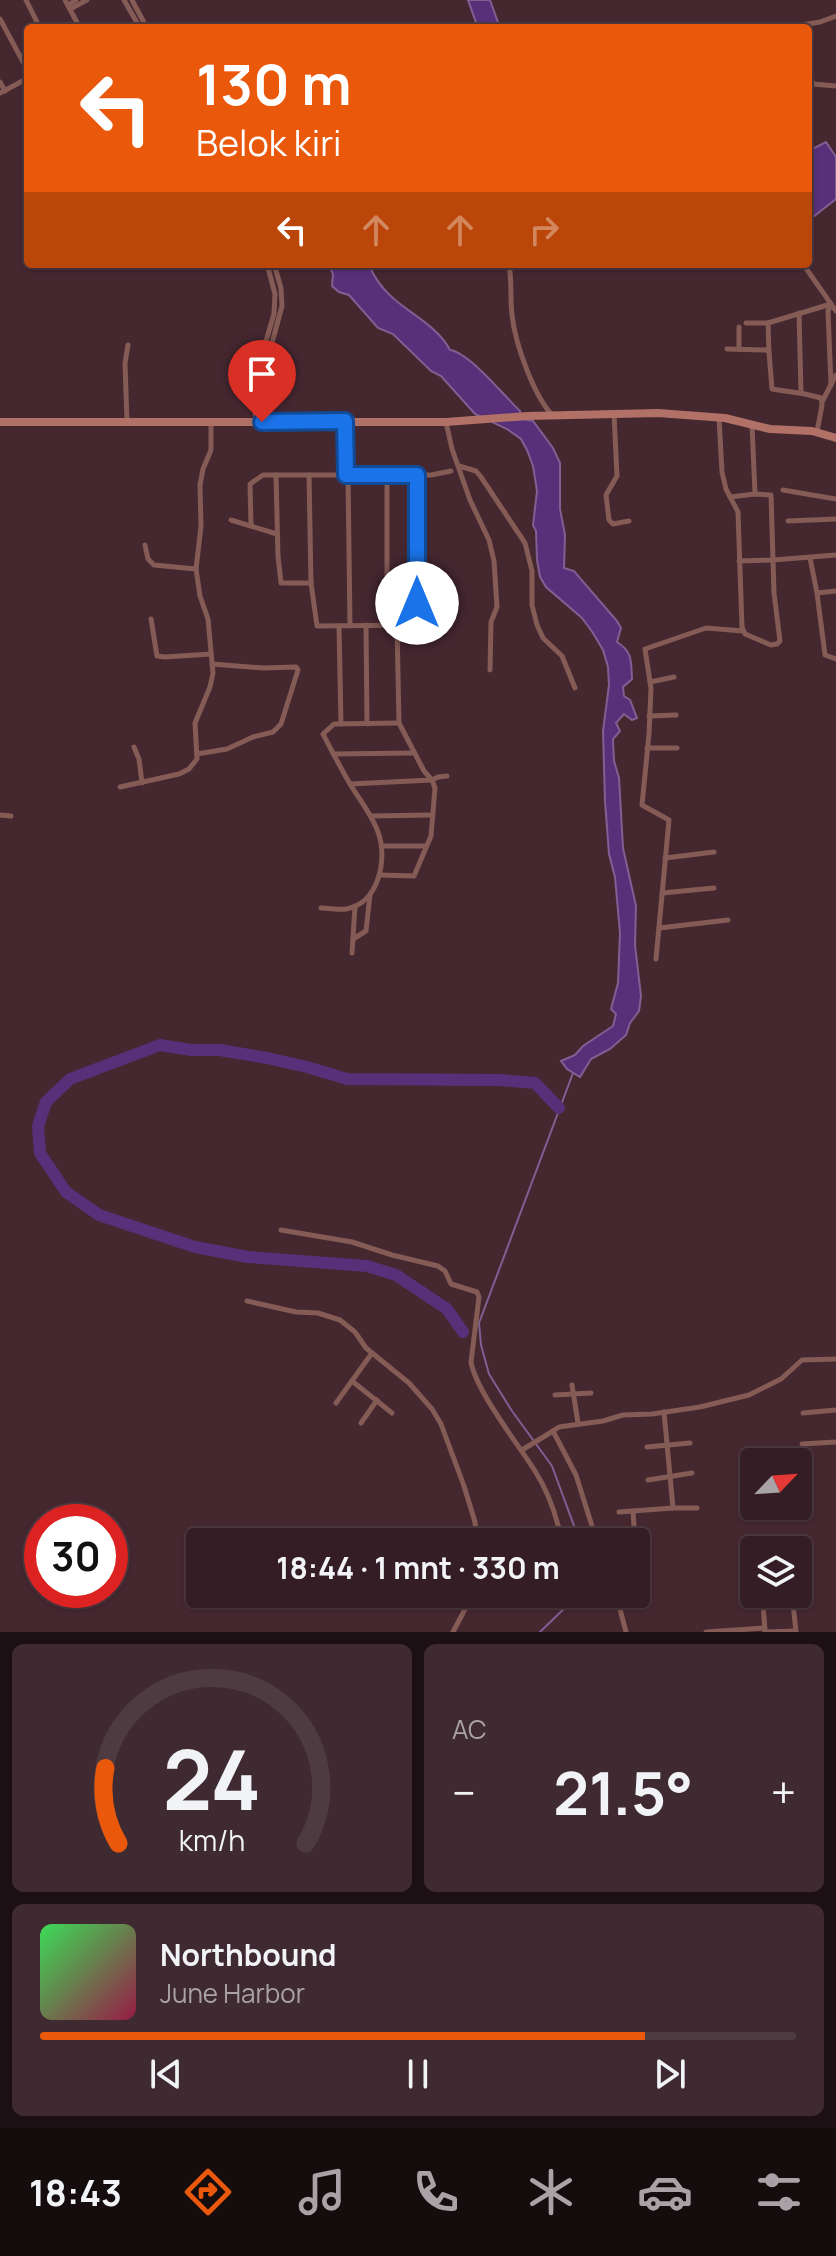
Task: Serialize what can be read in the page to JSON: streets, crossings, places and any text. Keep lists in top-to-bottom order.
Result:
{
  "north": "top right",
  "page": {
    "turn": ["130 m", "Belok kiri"],
    "limit": "30",
    "trip": "18:44 · 1 mnt · 330 m",
    "tile": "AC",
    "heat": ["−", "21.5°", "+"],
    "song": ["Northbound", "June Harbor"],
    "tabs": "18:43",
    "gauge": ["24", "km/h"]
  }
}
